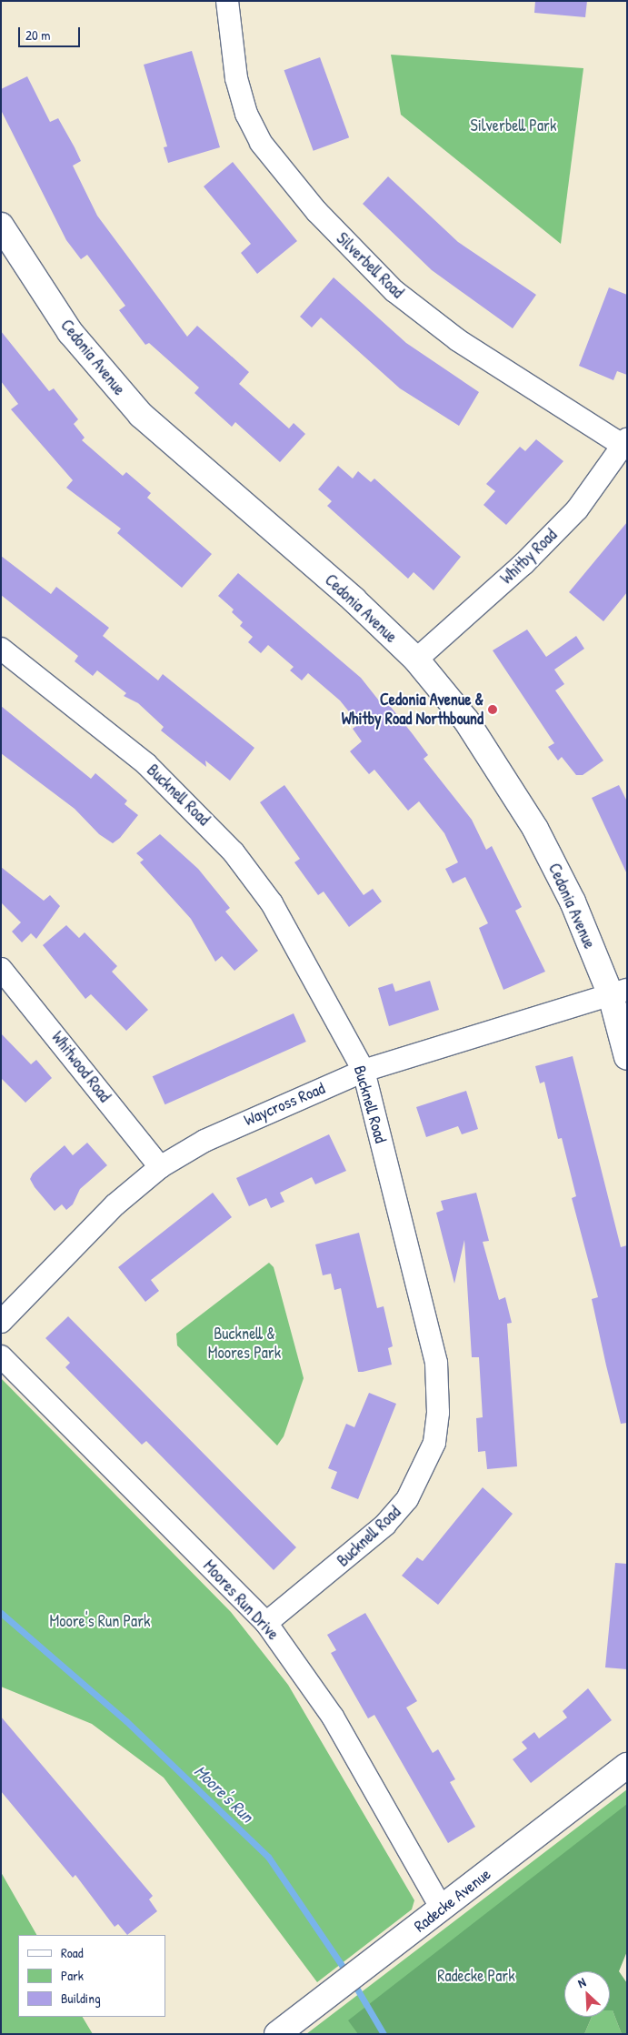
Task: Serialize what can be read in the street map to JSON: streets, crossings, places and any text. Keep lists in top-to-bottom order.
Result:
{
  "streets": {
    "street": [
      "Silverbell Road",
      "Cedonia Avenue",
      "Whitby Road",
      "Bucknell Road",
      "Whitwood Road",
      "Waycross Road",
      "Moores Run Drive",
      "Radecke Avenue"
    ]
  },
  "crossings": [
    ["Silverbell Road", "Whitby Road"],
    ["Cedonia Avenue", "Whitby Road"],
    ["Cedonia Avenue", "Waycross Road"],
    ["Bucknell Road", "Waycross Road"],
    ["Bucknell Road", "Moores Run Drive"],
    ["Whitwood Road", "Waycross Road"],
    ["Moores Run Drive", "Radecke Avenue"]
  ],
  "water": ["Moore's Run"],
  "parks": [
    "Silverbell Park",
    "Bucknell & Moores Park",
    "Moore's Run Park",
    "Radecke Park"
  ],
  "places": ["Cedonia Avenue & Whitby Road Northbound"],
  "legend": ["Road", "Park", "Building"],
  "scale_bar": "20 m",
  "north": "top left"
}
